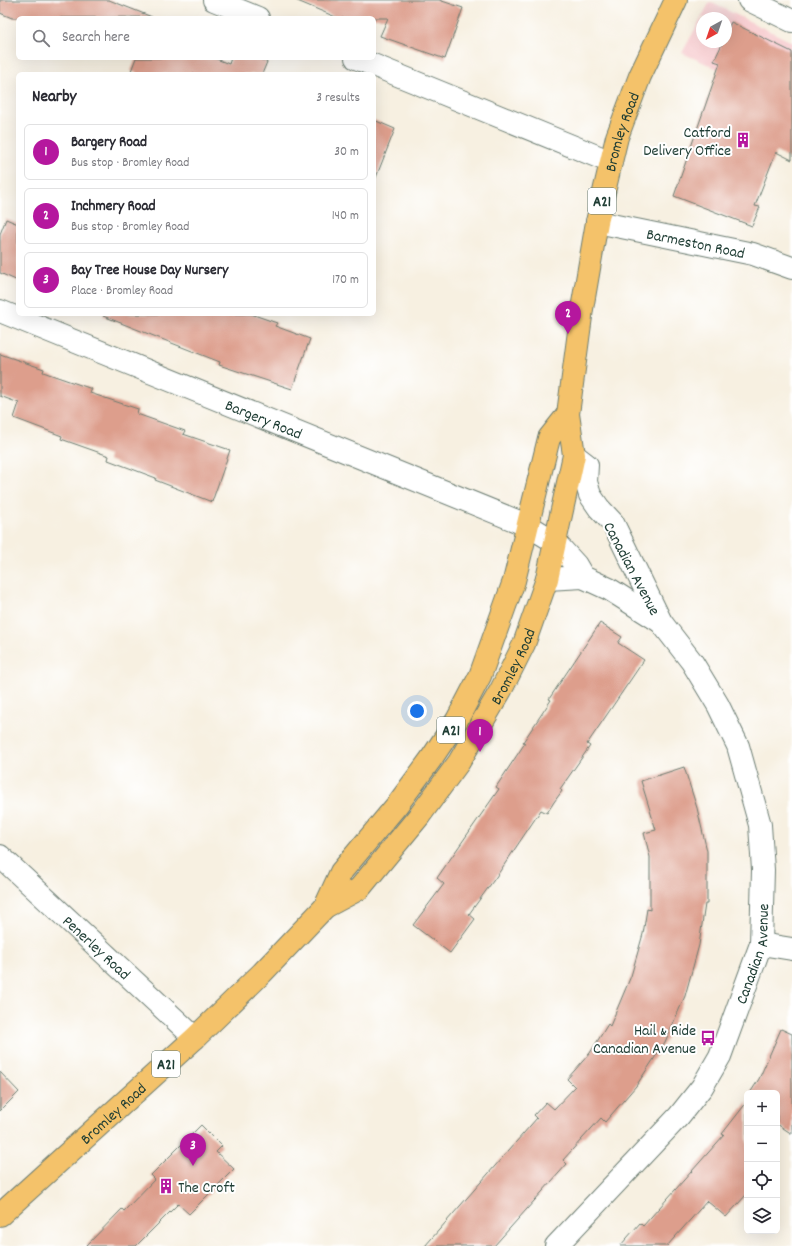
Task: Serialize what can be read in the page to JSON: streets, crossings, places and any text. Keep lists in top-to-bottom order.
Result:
{
  "streets": {
    "highway": ["Bromley Road", "A21"],
    "street": [
      "Barmeston Road",
      "Bargery Road",
      "Canadian Avenue",
      "Penerley Road"
    ]
  },
  "crossings": [
    ["Bromley Road", "Barmeston Road"],
    ["Bromley Road", "Bargery Road"],
    ["Bromley Road", "Canadian Avenue"],
    ["Bromley Road", "Penerley Road"]
  ],
  "places": {
    "building": ["Catford Delivery Office", "The Croft"],
    "bus stop": ["Hail & Ride Canadian Avenue"]
  },
  "north": "bottom left",
  "page": {
    "search": "Search here",
    "heading": ["Nearby", "3 results"],
    "list": [
      {
        "mark": "1",
        "name": "Bargery Road",
        "note": "Bus stop · Bromley Road",
        "value": "30 m"
      },
      {
        "mark": "2",
        "name": "Inchmery Road",
        "note": "Bus stop · Bromley Road",
        "value": "140 m"
      },
      {
        "mark": "3",
        "name": "Bay Tree House Day Nursery",
        "note": "Place · Bromley Road",
        "value": "170 m"
      }
    ],
    "pins": ["2", "1", "3"],
    "map_buttons": ["+", "−"]
  }
}
